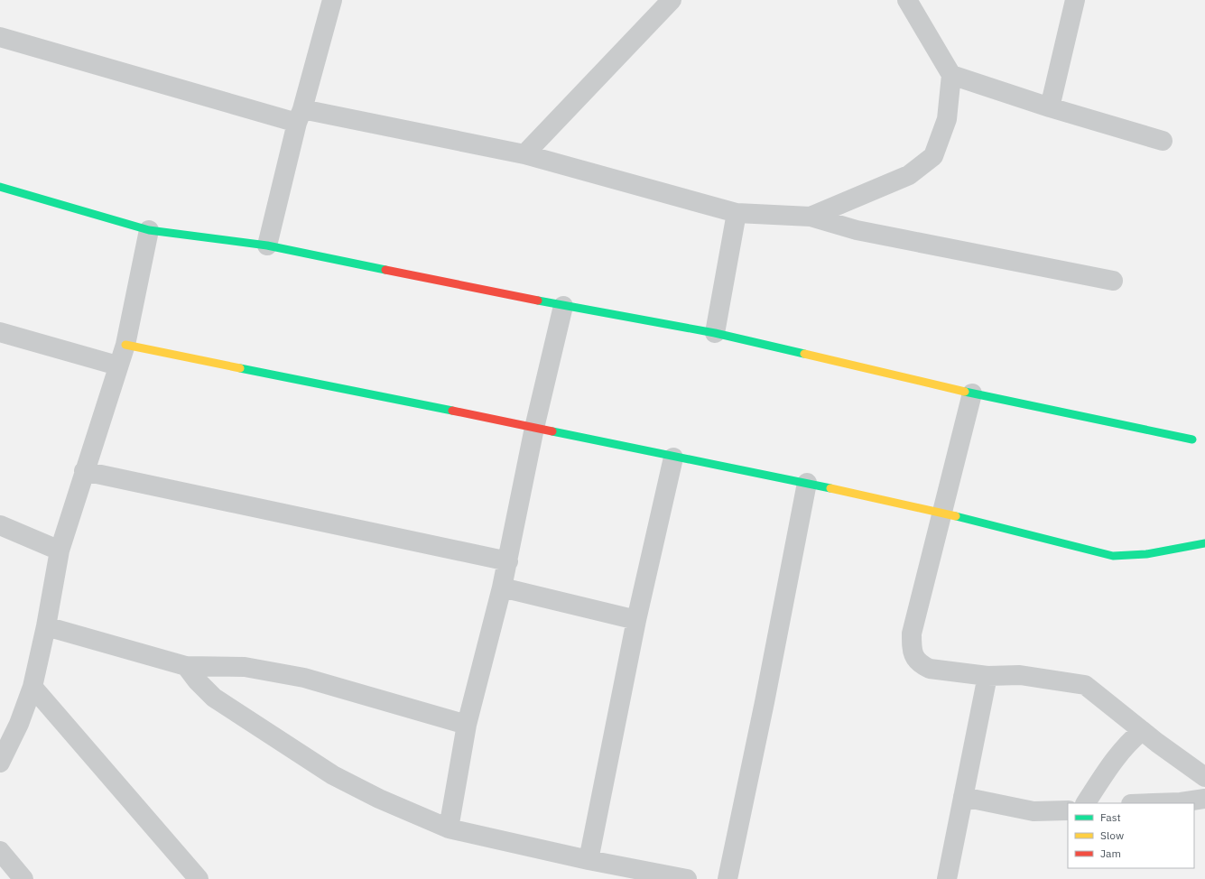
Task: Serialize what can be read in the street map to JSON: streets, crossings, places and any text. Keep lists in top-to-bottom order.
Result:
{
  "legend": ["Fast", "Slow", "Jam"]
}
